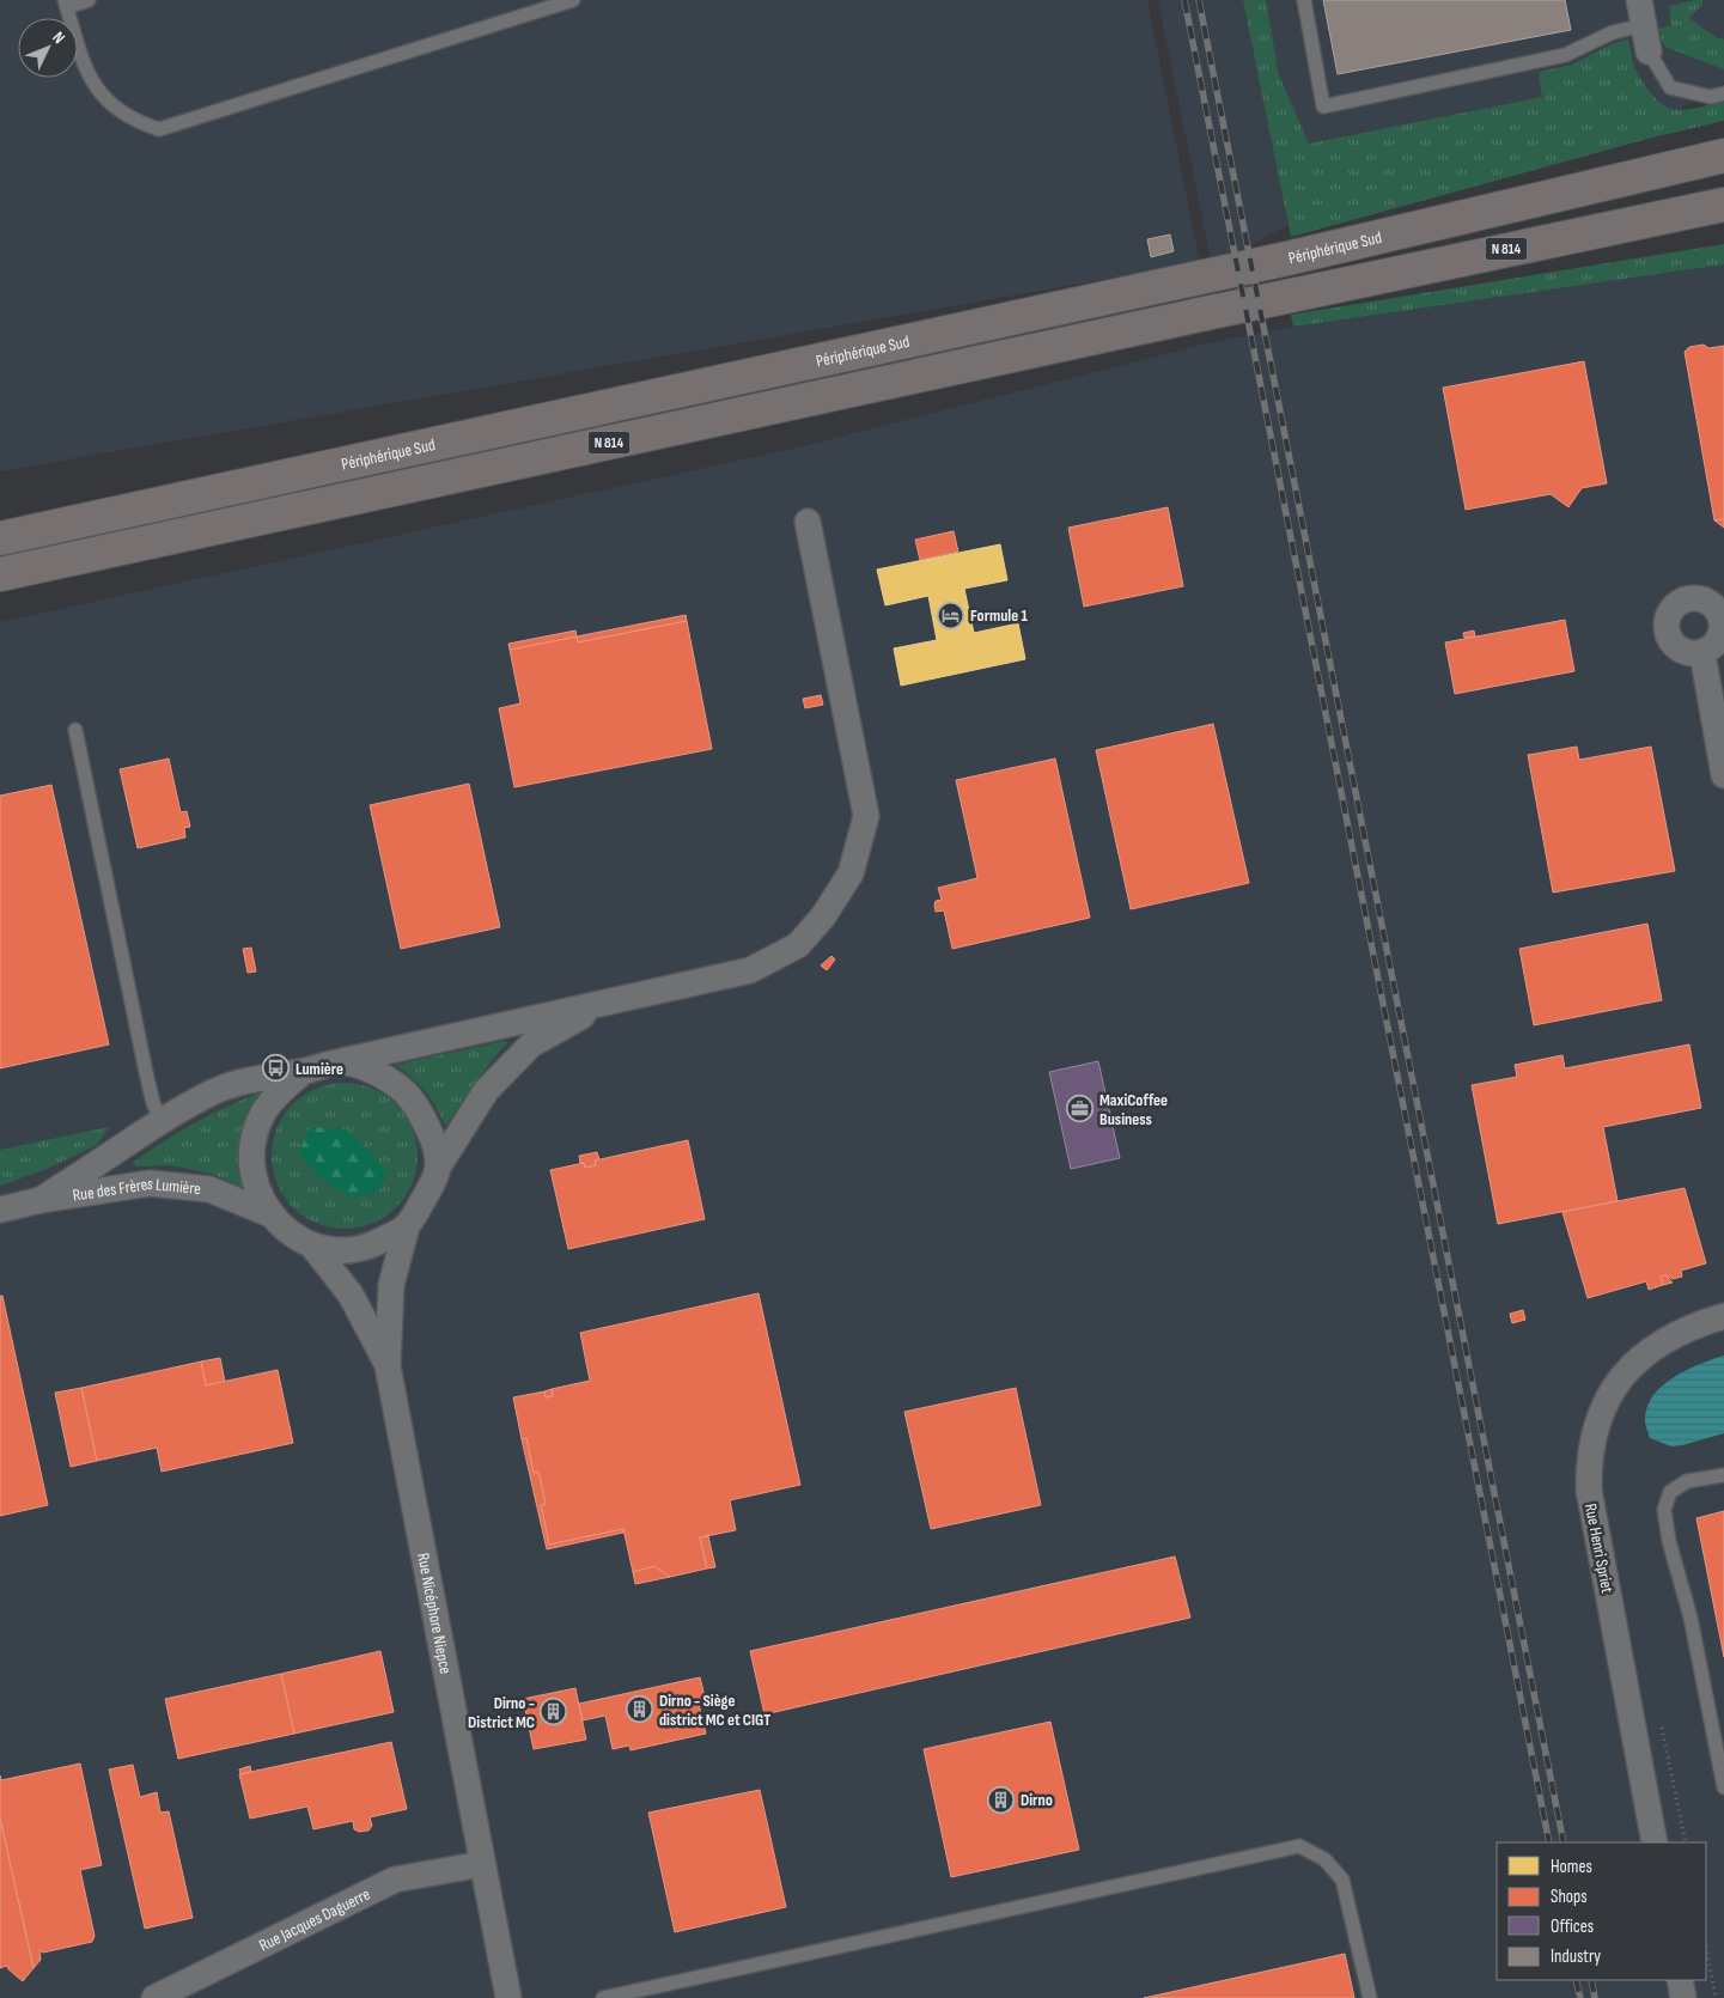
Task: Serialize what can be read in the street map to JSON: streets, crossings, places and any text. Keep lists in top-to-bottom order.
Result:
{
  "streets": {
    "highway": ["Périphérique Sud", "N 814"],
    "street": [
      "Rue des Frères Lumière",
      "Rue Henri Spriet",
      "Rue Nicéphore Niepce",
      "Rue Jacques Daguerre"
    ]
  },
  "crossings": [
    ["Rue des Frères Lumière", "Rue Nicéphore Niepce"],
    ["Rue Nicéphore Niepce", "Rue Jacques Daguerre"]
  ],
  "places": {
    "hotel": ["Formule 1"],
    "bus stop": ["Lumière"],
    "office": ["MaxiCoffee Business"],
    "building": ["Dirno - Siège district MC et CIGT", "Dirno - District MC", "Dirno"]
  },
  "legend": [
    "Homes",
    "Shops",
    "Offices",
    "Industry"
  ],
  "north": "top right"
}
